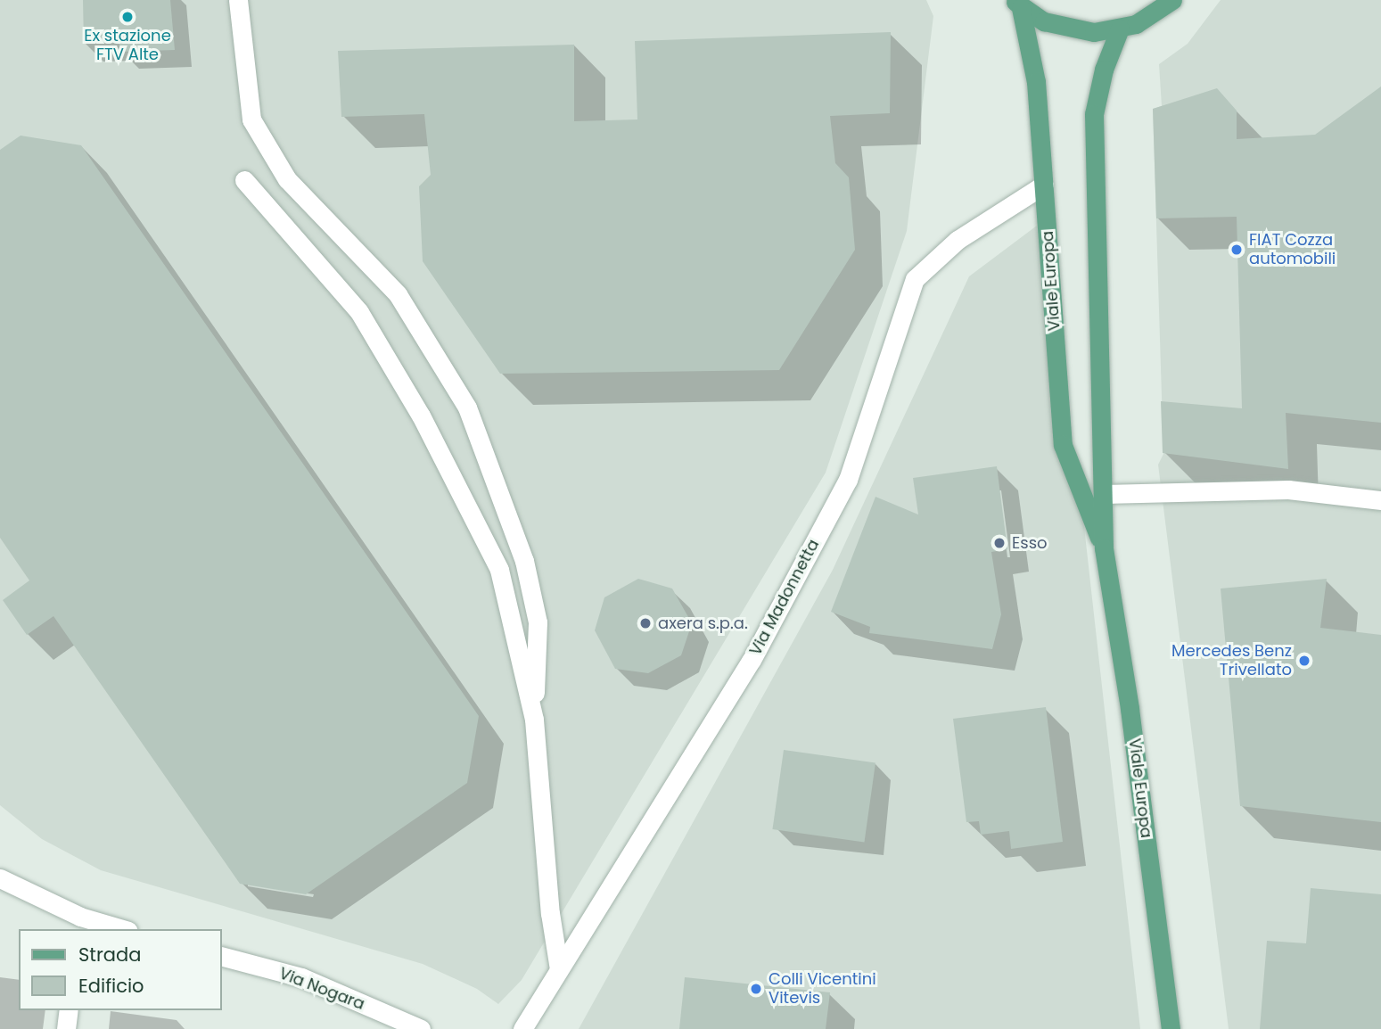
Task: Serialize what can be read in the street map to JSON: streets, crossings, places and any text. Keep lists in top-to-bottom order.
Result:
{
  "streets": {
    "main road": ["Viale Europa"],
    "street": ["Via Madonnetta", "Via Nogara"]
  },
  "crossings": [
    ["Viale Europa", "Via Madonnetta"]
  ],
  "places": [
    "Ex stazione FTV Alte",
    "FIAT Cozza automobili",
    "Esso",
    "axera s.p.a.",
    "Mercedes Benz Trivellato",
    "Colli Vicentini Vitevis"
  ],
  "legend": ["Strada", "Edificio"]
}
